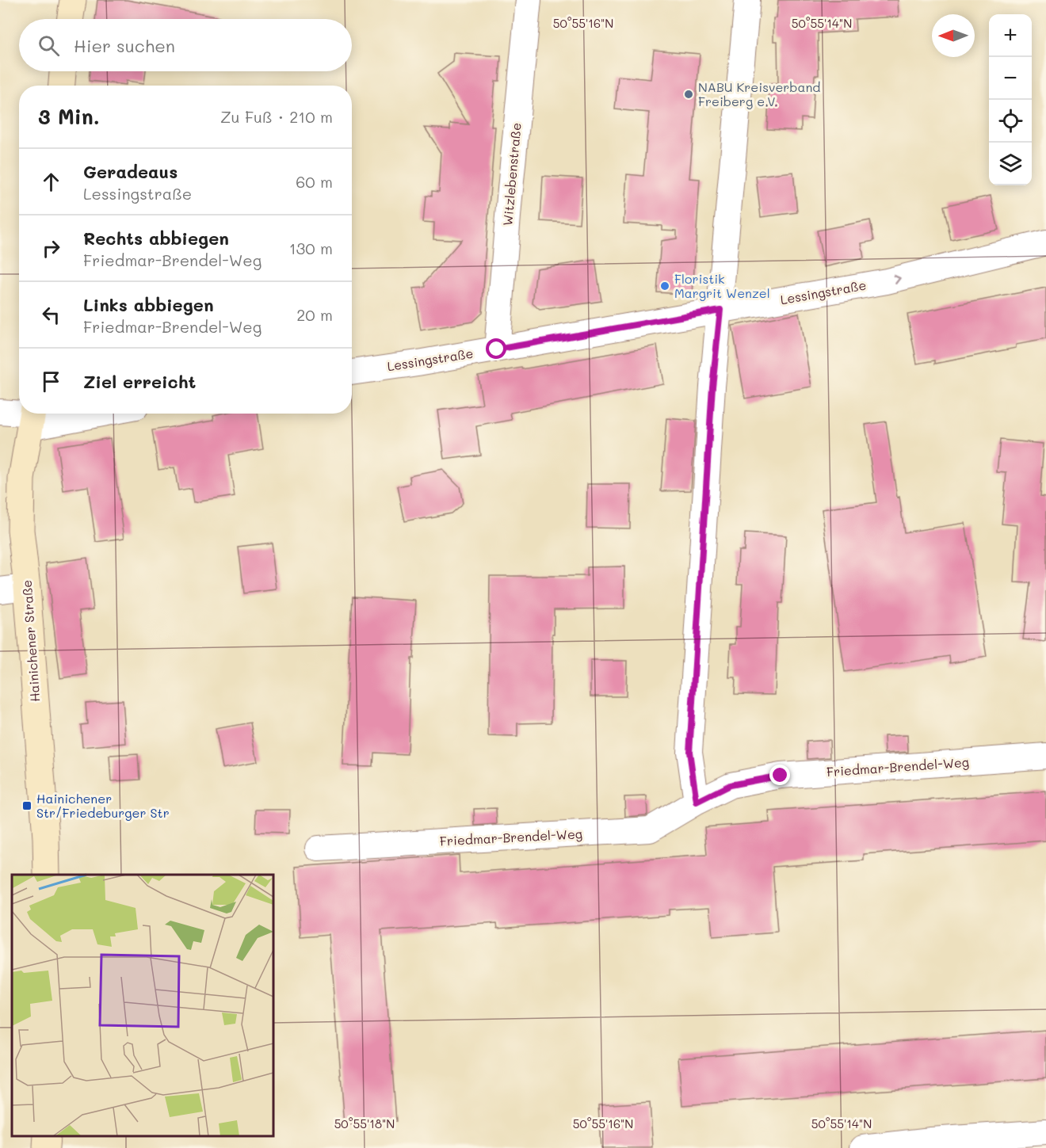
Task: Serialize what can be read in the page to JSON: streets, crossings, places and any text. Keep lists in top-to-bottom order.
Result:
{
  "streets": {
    "main road": ["Hainichener Straße"],
    "street": ["Witzlebenstraße", "Lessingstraße", "Friedmar-Brendel-Weg"]
  },
  "crossings": [
    ["Witzlebenstraße", "Lessingstraße"]
  ],
  "one_way": ["Lessingstraße"],
  "places": {
    "other": ["NABU Kreisverband Freiberg e.V.", "Floristik Margrit Wenzel"],
    "transit": ["Hainichener Str/Friedeburger Str"]
  },
  "north": "left",
  "page": {
    "map_buttons": ["+", "−"],
    "search": "Hier suchen",
    "heading": ["3 Min.", "Zu Fuß · 210 m"],
    "list": [
      ["Geradeaus", "Lessingstraße", "60 m"],
      ["Rechts abbiegen", "Friedmar-Brendel-Weg", "130 m"],
      ["Links abbiegen", "Friedmar-Brendel-Weg", "20 m"],
      "Ziel erreicht"
    ]
  },
  "coordinates": ["50°55'16\"N", "50°55'14\"N", "50°55'18\"N"]
}
